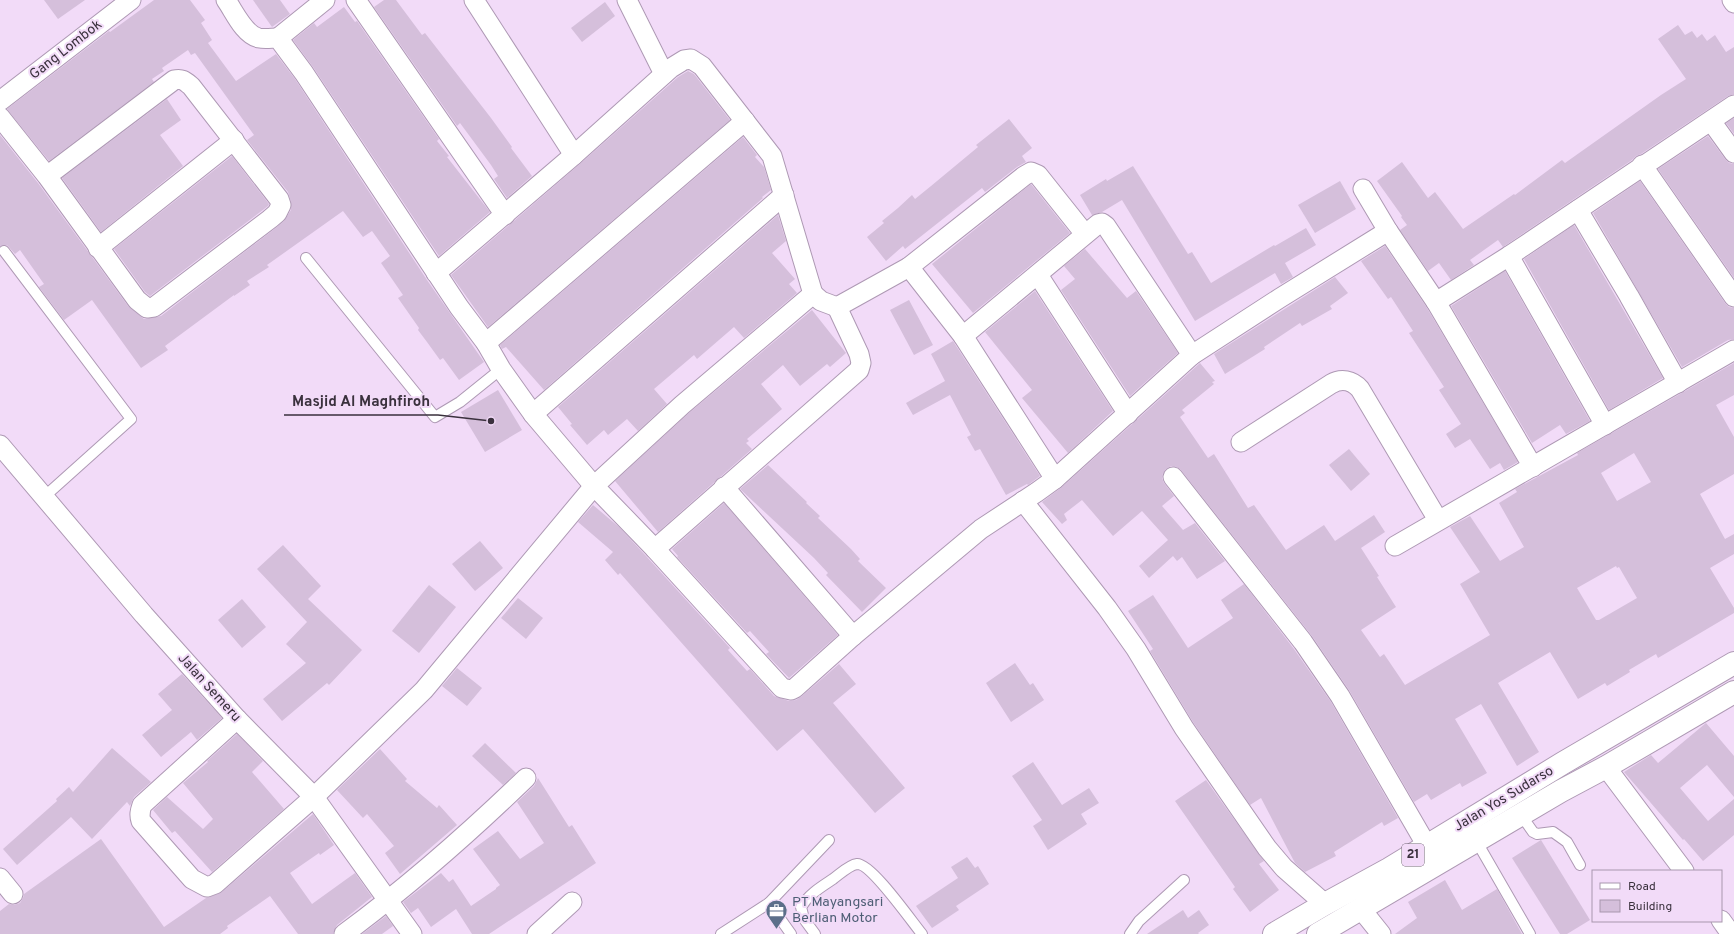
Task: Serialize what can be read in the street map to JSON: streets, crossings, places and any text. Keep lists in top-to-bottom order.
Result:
{
  "streets": {
    "highway": ["Jalan Yos Sudarso", "21"],
    "street": ["Gang Lombok", "Jalan Semeru"]
  },
  "places": {
    "other": ["Masjid Al Maghfiroh"],
    "office": ["PT Mayangsari Berlian Motor"]
  },
  "legend": ["Road", "Building"]
}
